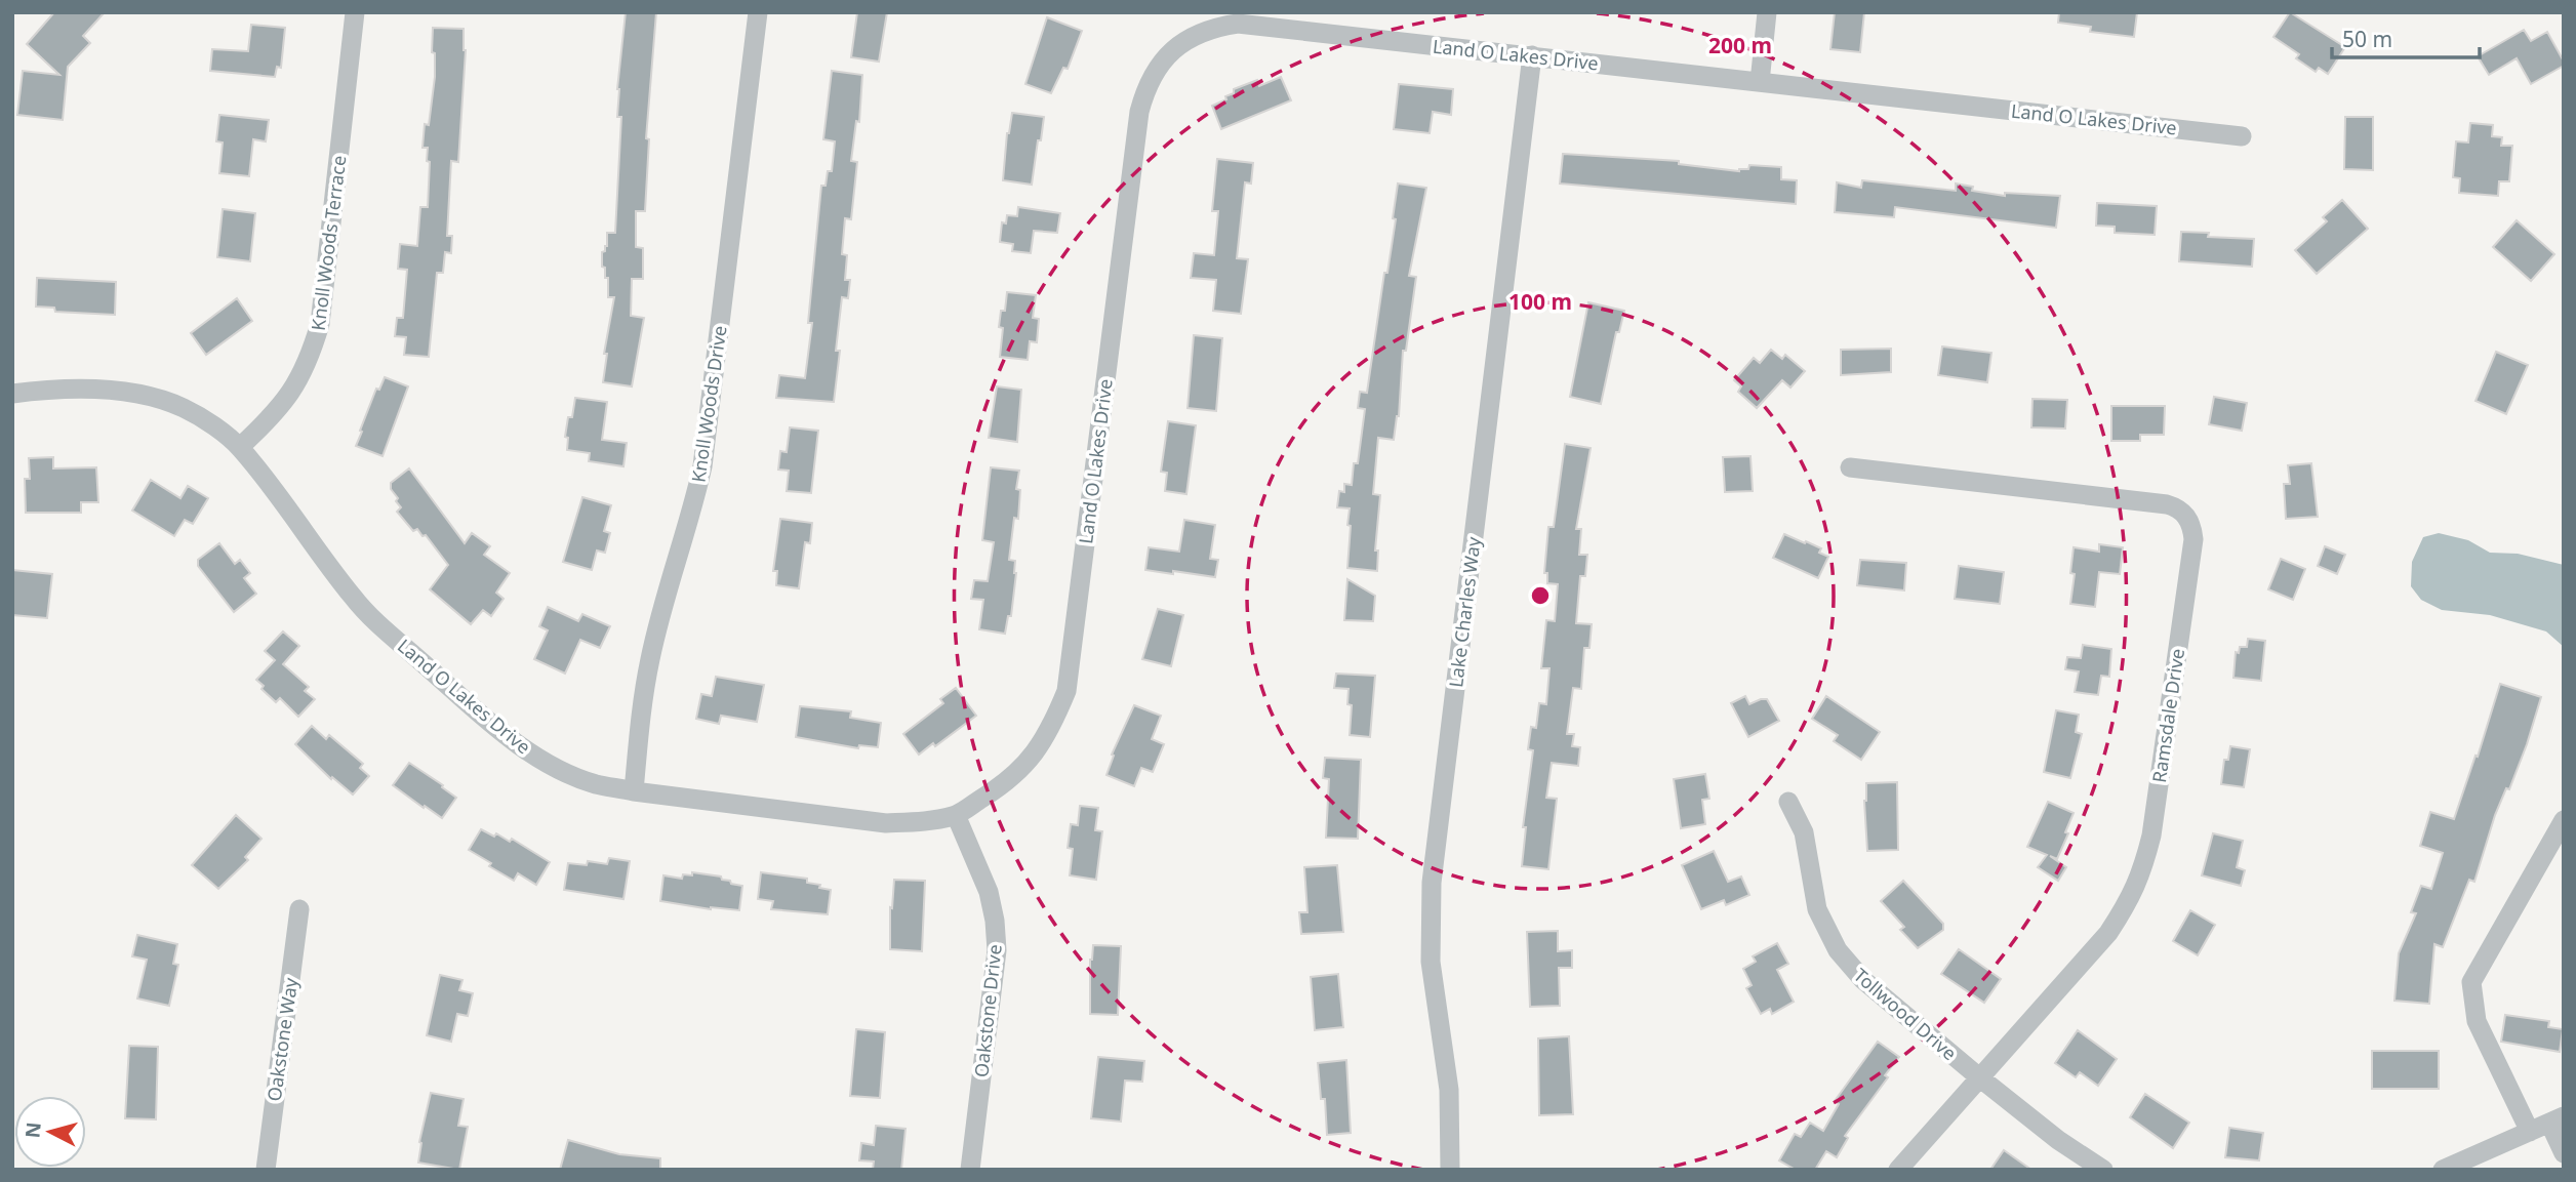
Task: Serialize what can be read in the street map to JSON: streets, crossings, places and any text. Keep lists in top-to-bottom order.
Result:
{
  "streets": {
    "street": [
      "Land O Lakes Drive",
      "Knoll Woods Terrace",
      "Knoll Woods Drive",
      "Lake Charles Way",
      "Ramsdale Drive",
      "Oakstone Drive",
      "Tollwood Drive",
      "Oakstone Way"
    ]
  },
  "crossings": [
    ["Land O Lakes Drive", "Knoll Woods Terrace"],
    ["Land O Lakes Drive", "Knoll Woods Drive"],
    ["Land O Lakes Drive", "Lake Charles Way"],
    ["Land O Lakes Drive", "Oakstone Drive"],
    ["Ramsdale Drive", "Tollwood Drive"]
  ],
  "scale_bar": "50 m",
  "north": "left",
  "rings": ["200 m", "100 m"]
}
